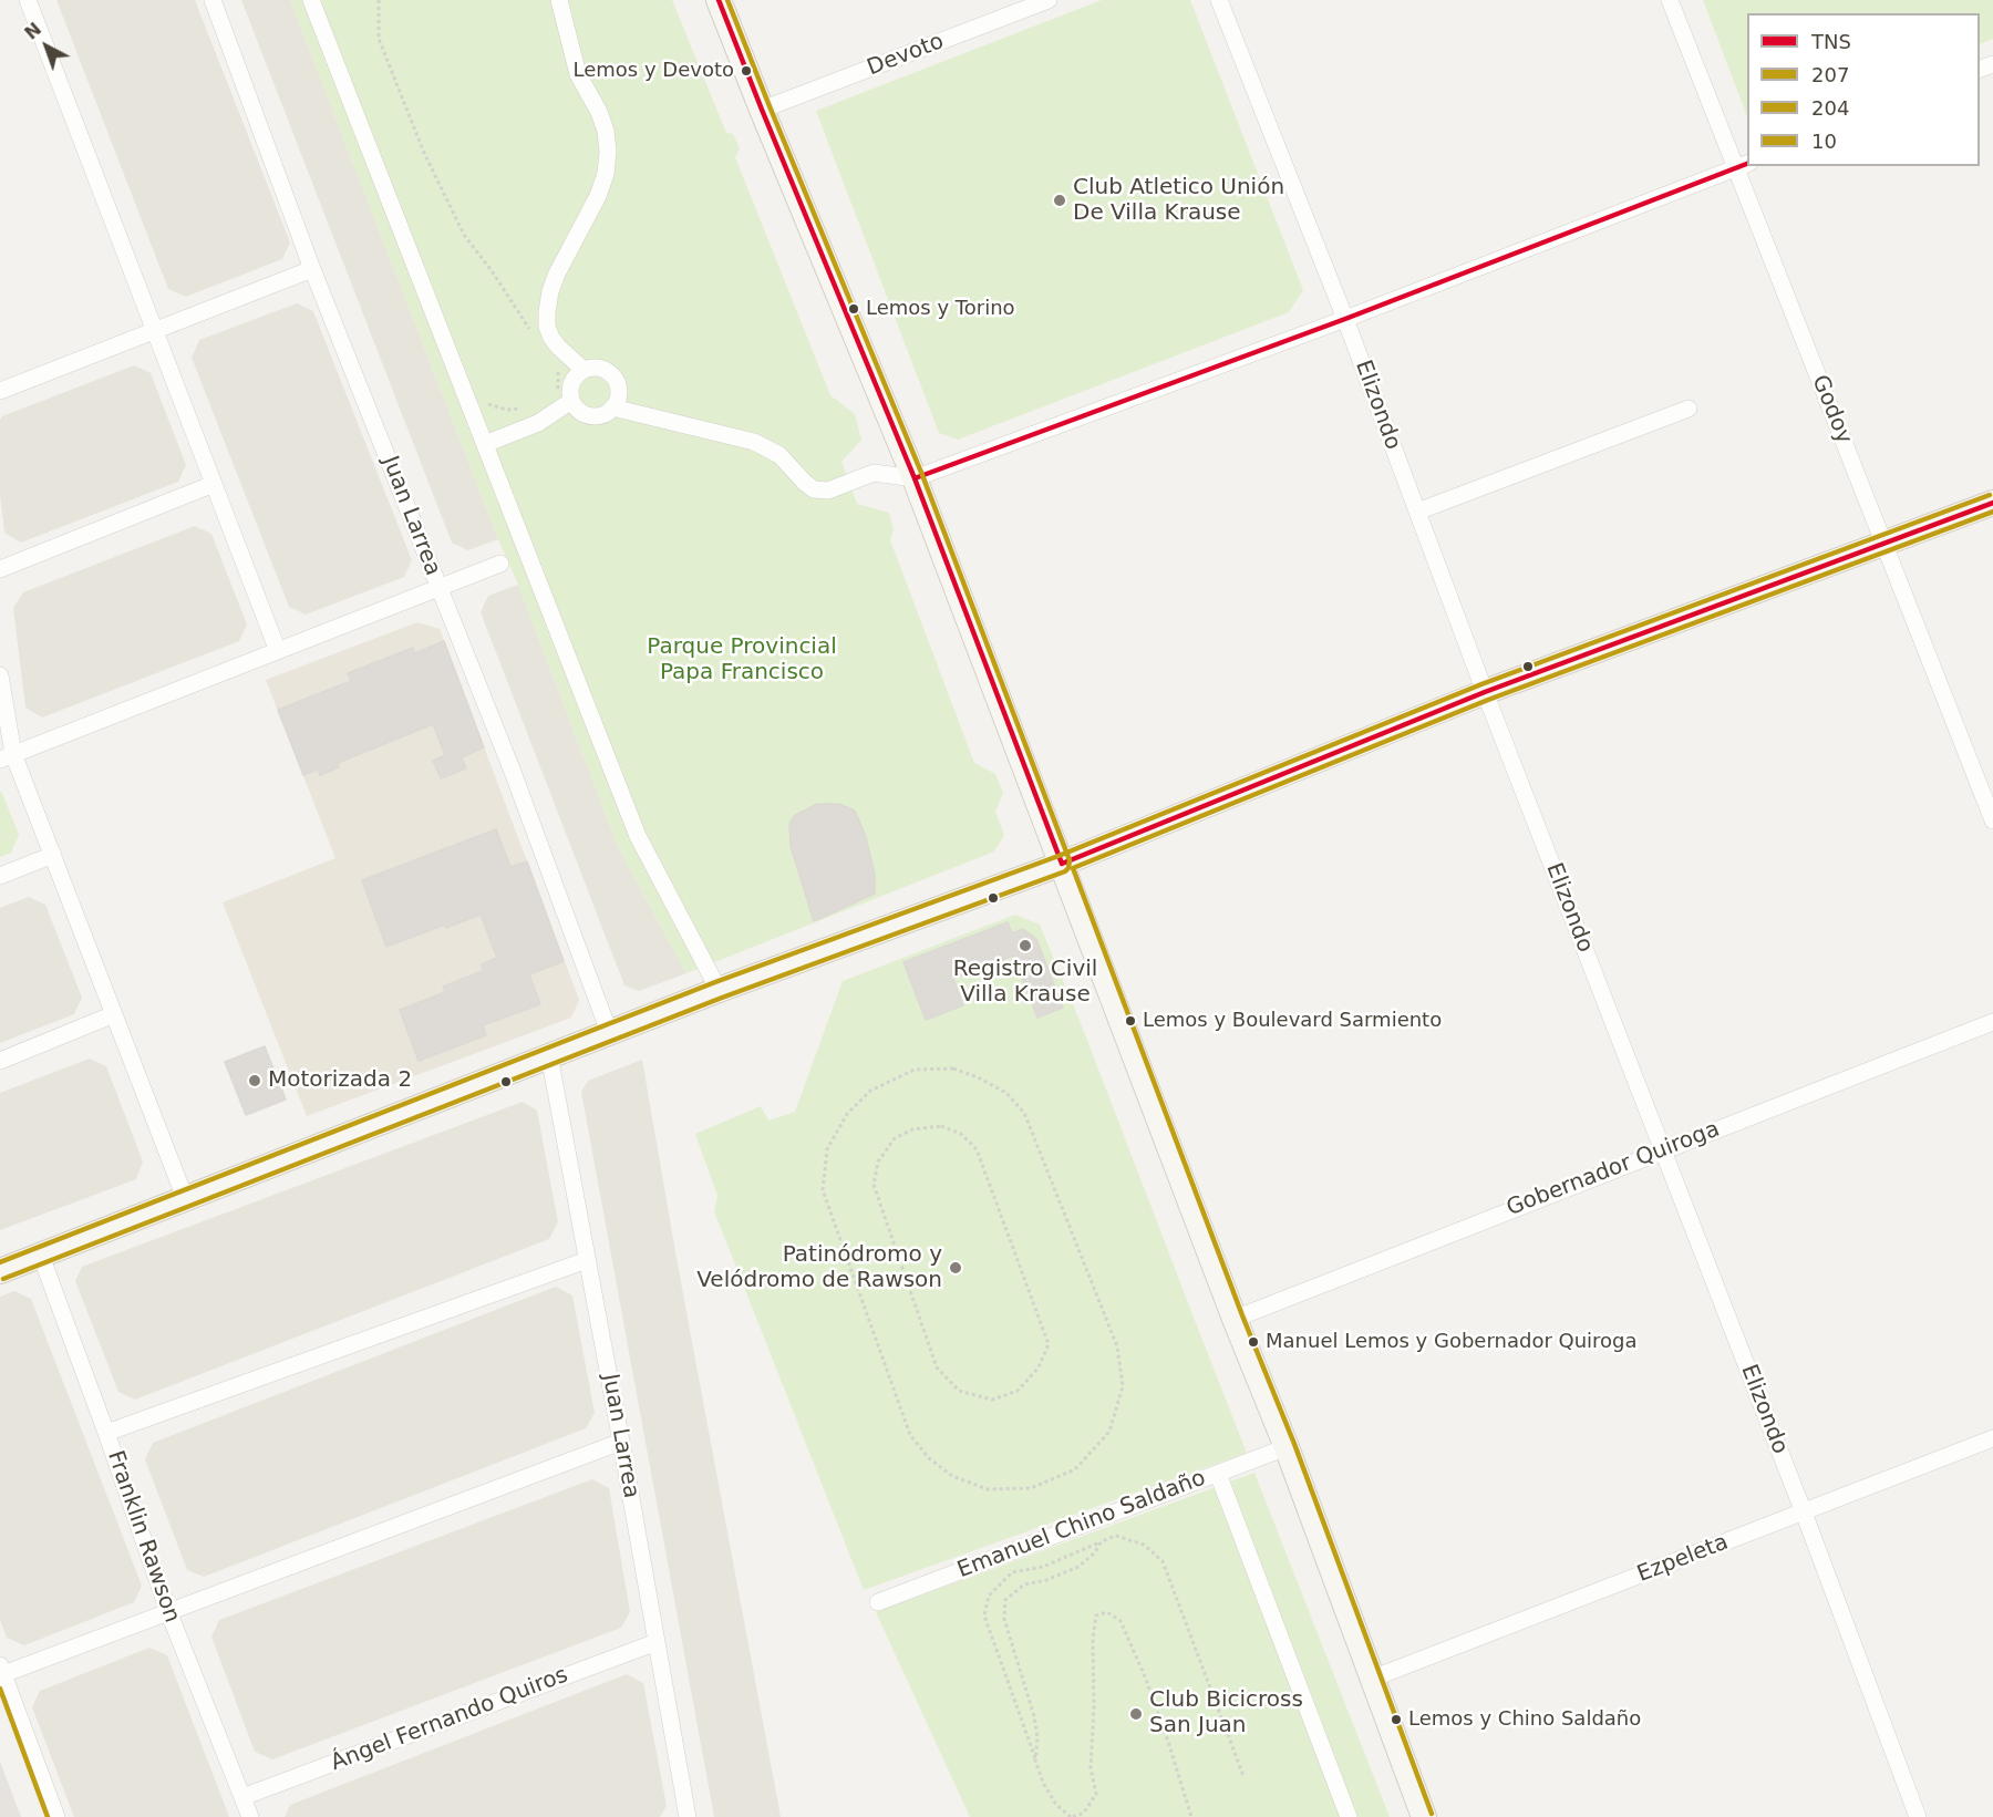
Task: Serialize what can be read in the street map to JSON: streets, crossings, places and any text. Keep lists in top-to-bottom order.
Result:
{
  "streets": {
    "street": [
      "Devoto",
      "Elizondo",
      "Godoy",
      "Juan Larrea",
      "Gobernador Quiroga",
      "Emanuel Chino Saldaño",
      "Franklin Rawson",
      "Ezpeleta",
      "Ángel Fernando Quiros"
    ]
  },
  "crossings": [
    ["Elizondo", "Gobernador Quiroga"],
    ["Elizondo", "Ezpeleta"],
    ["Juan Larrea", "Ángel Fernando Quiros"],
    ["Franklin Rawson", "Ángel Fernando Quiros"]
  ],
  "parks": ["Parque Provincial Papa Francisco"],
  "places": [
    "Lemos y Devoto",
    "Club Atletico Unión De Villa Krause",
    "Lemos y Torino",
    "Registro Civil Villa Krause",
    "Lemos y Boulevard Sarmiento",
    "Motorizada 2",
    "Patinódromo y Velódromo de Rawson",
    "Manuel Lemos y Gobernador Quiroga",
    "Club Bicicross San Juan",
    "Lemos y Chino Saldaño"
  ],
  "lines": [
    "transit line TNS",
    "transit line 207",
    "transit line 204",
    "transit line 10"
  ],
  "legend": [
    "TNS",
    "207",
    "204",
    "10"
  ],
  "north": "top left"
}
